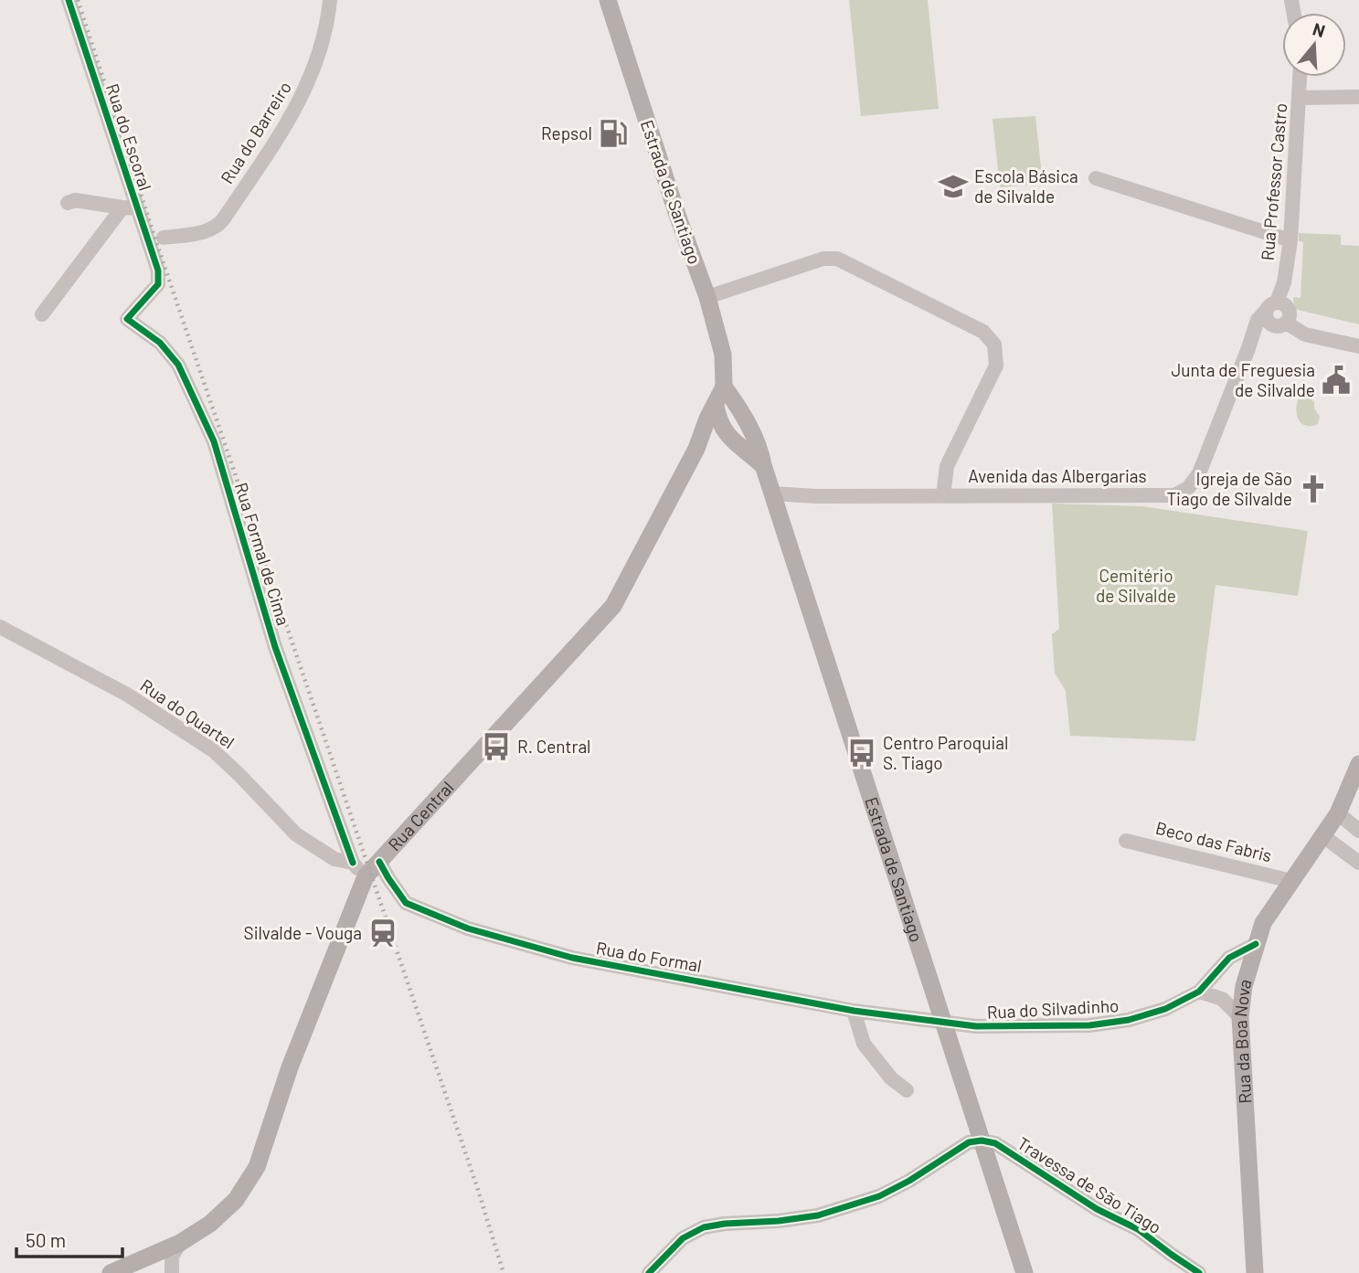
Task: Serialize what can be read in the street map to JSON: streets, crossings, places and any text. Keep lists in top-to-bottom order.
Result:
{
  "streets": {
    "main road": ["Estrada de Santiago", "Rua Central", "Rua da Boa Nova"],
    "street": [
      "Rua do Barreiro",
      "Rua do Escoral",
      "Rua Professor Castro",
      "Avenida das Albergarias",
      "Rua Formal de Cima",
      "Rua do Quartel",
      "Beco das Fabris",
      "Rua do Formal",
      "Rua do Silvadinho",
      "Travessa de São Tiago"
    ]
  },
  "crossings": [
    ["Rua do Escoral", "Rua Formal de Cima"],
    ["Rua Professor Castro", "Avenida das Albergarias"],
    ["Estrada de Santiago", "Avenida das Albergarias"],
    ["Estrada de Santiago", "Rua Central"],
    ["Estrada de Santiago", "Rua do Formal"],
    ["Estrada de Santiago", "Rua do Silvadinho"],
    ["Estrada de Santiago", "Travessa de São Tiago"],
    ["Rua Formal de Cima", "Rua do Quartel"],
    ["Rua do Quartel", "Rua Central"],
    ["Rua Central", "Rua do Formal"],
    ["Beco das Fabris", "Rua da Boa Nova"],
    ["Rua do Formal", "Rua do Silvadinho"],
    ["Rua do Silvadinho", "Rua da Boa Nova"]
  ],
  "parks": ["Cemitério de Silvalde"],
  "places": {
    "fuel station": ["Repsol"],
    "school or university": ["Escola Básica de Silvalde"],
    "public building": ["Junta de Freguesia de Silvalde"],
    "church": ["Igreja de São Tiago de Silvalde"],
    "bus stop": ["R. Central", "Centro Paroquial S. Tiago"],
    "station": ["Silvalde - Vouga"]
  },
  "scale_bar": "50 m",
  "north": "top"
}
